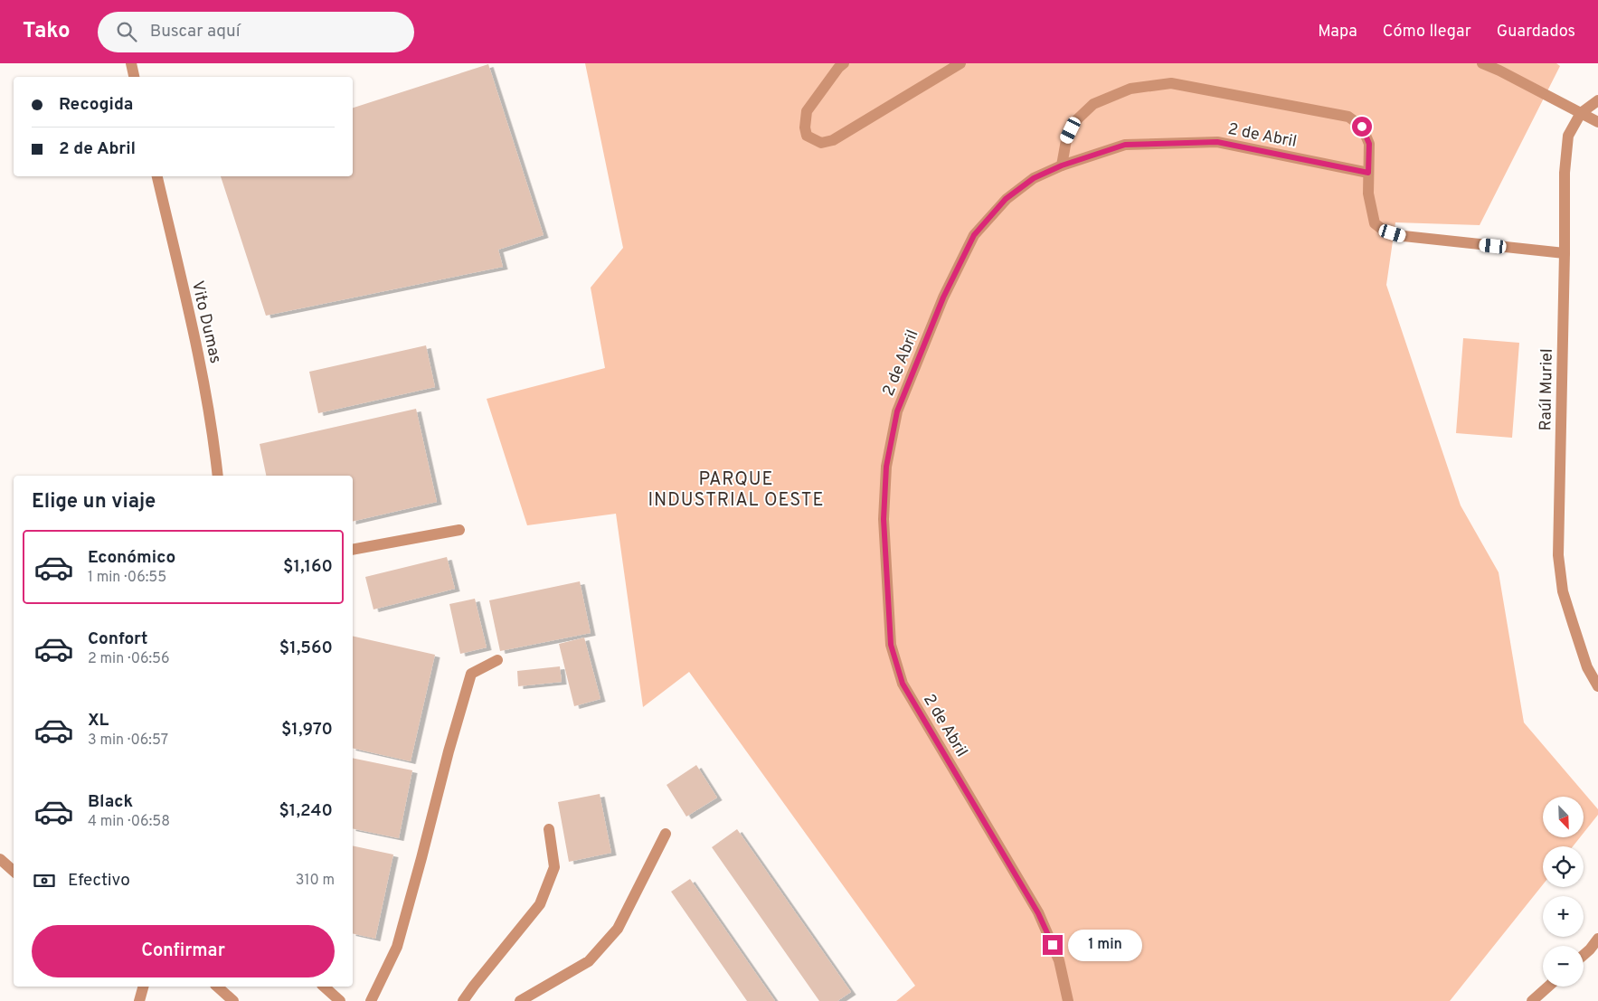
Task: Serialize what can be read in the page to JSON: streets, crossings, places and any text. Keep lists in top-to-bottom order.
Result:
{
  "streets": {
    "street": ["2 de Abril", "Vito Dumas", "Raúl Muriel"]
  },
  "districts": ["PARQUE INDUSTRIAL OESTE"],
  "north": "bottom right",
  "page": {
    "header": "Tako",
    "search": "Buscar aquí",
    "nav": ["Mapa", "Cómo llegar", "Guardados"],
    "banner": ["Recogida", "2 de Abril"],
    "heading": "Elige un viaje",
    "list": [
      {
        "name": "Económico",
        "note": "1 min · 06:55",
        "value": "$1,160"
      },
      {
        "name": "Confort",
        "note": "2 min · 06:56",
        "value": "$1,560"
      },
      {
        "name": "XL",
        "note": "3 min · 06:57",
        "value": "$1,970"
      },
      {
        "name": "Black",
        "note": "4 min · 06:58",
        "value": "$1,240"
      }
    ],
    "map_buttons": ["+", "−"],
    "pay": ["Efectivo", "310 m"],
    "buttons": "Confirmar",
    "bubble": "1 min"
  }
}
